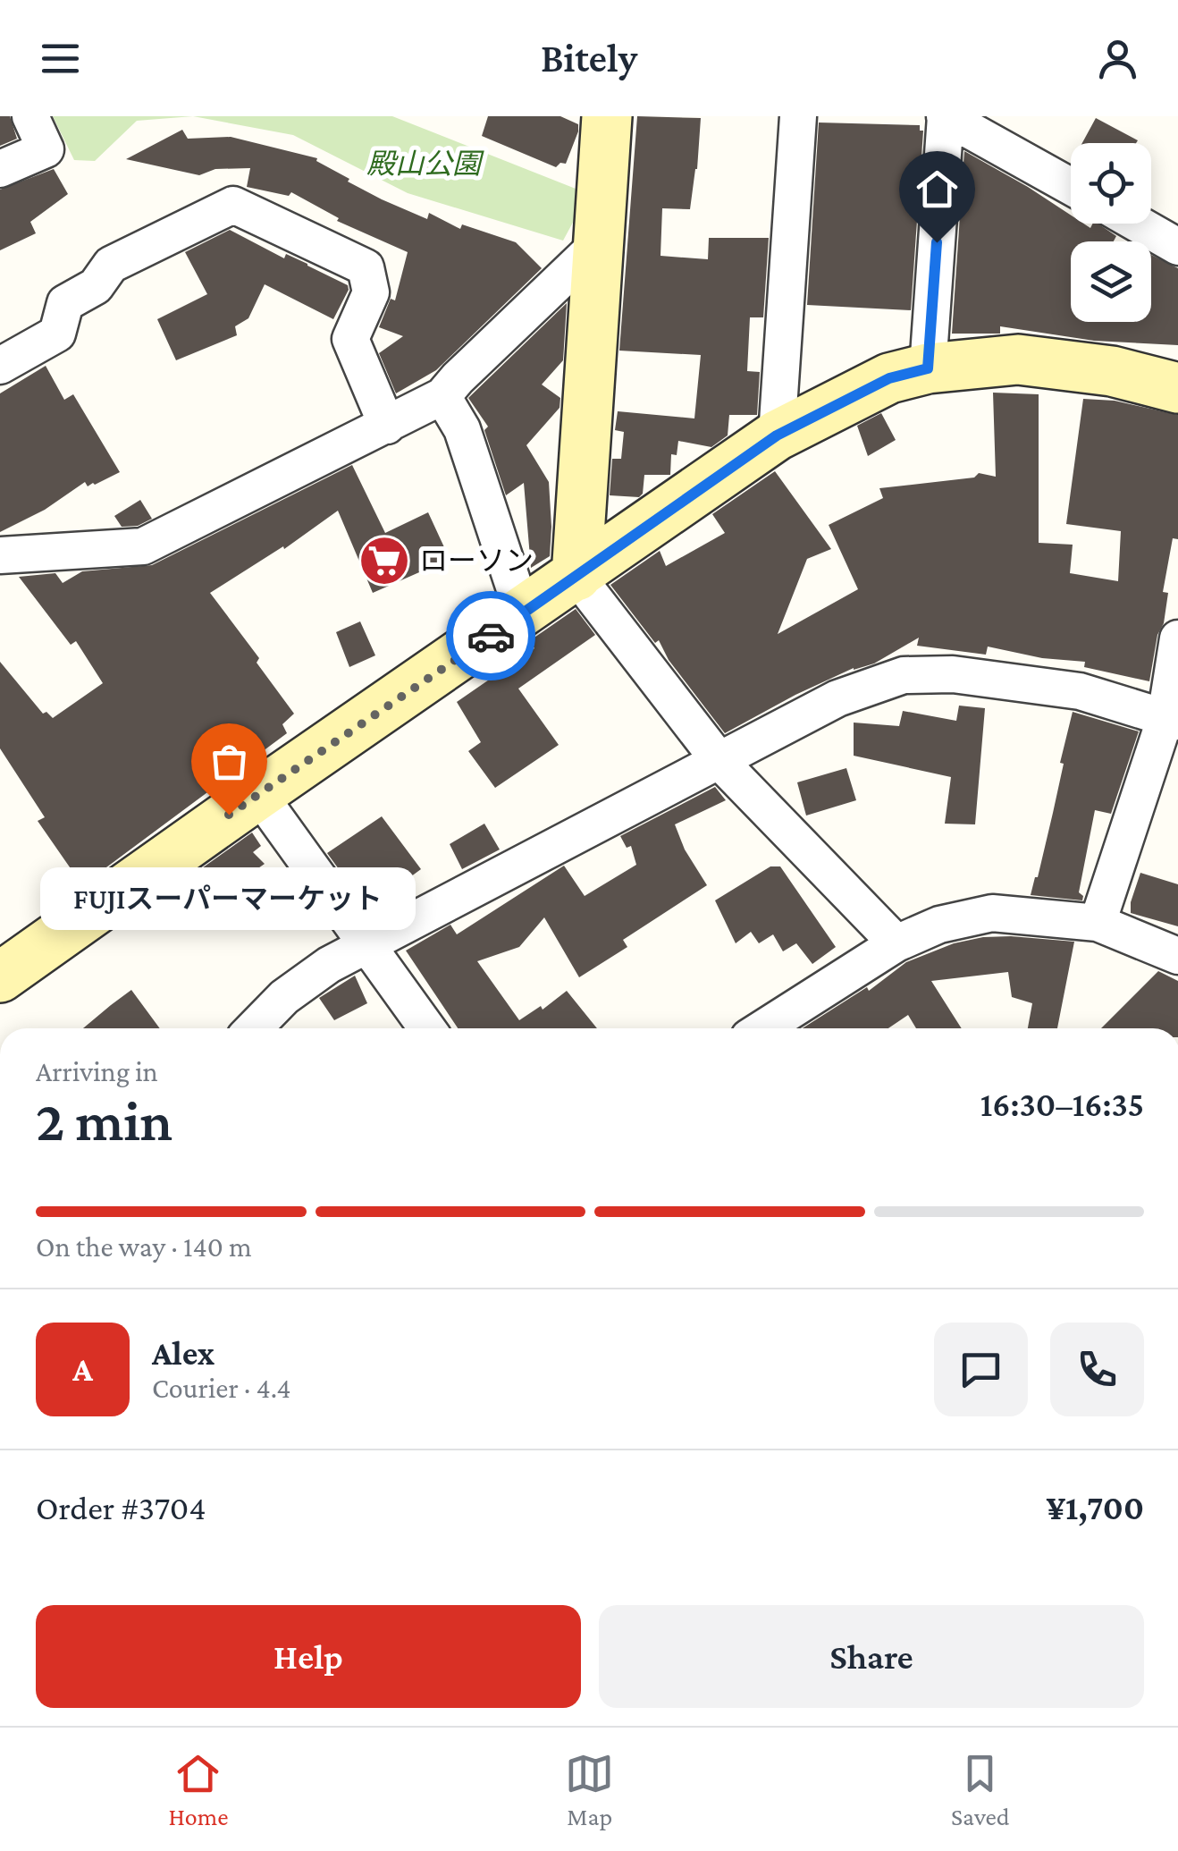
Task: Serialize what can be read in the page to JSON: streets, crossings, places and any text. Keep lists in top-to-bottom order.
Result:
{
  "parks": ["殿山公園"],
  "places": {
    "supermarket": ["ローソン"],
    "other": ["FUJIスーパーマーケット"]
  },
  "page": {
    "header": "Bitely",
    "bubble": "FUJIスーパーマーケット",
    "heading": ["2 min", "Arriving in", "16:30–16:35"],
    "panel": [
      "Alex",
      "Courier · 4.4",
      "Order #3704",
      "¥1,700"
    ],
    "bar": "On the way · 140 m",
    "round": "A",
    "buttons": ["Help", "Share"],
    "tabs": ["Home", "Map", "Saved"]
  }
}
